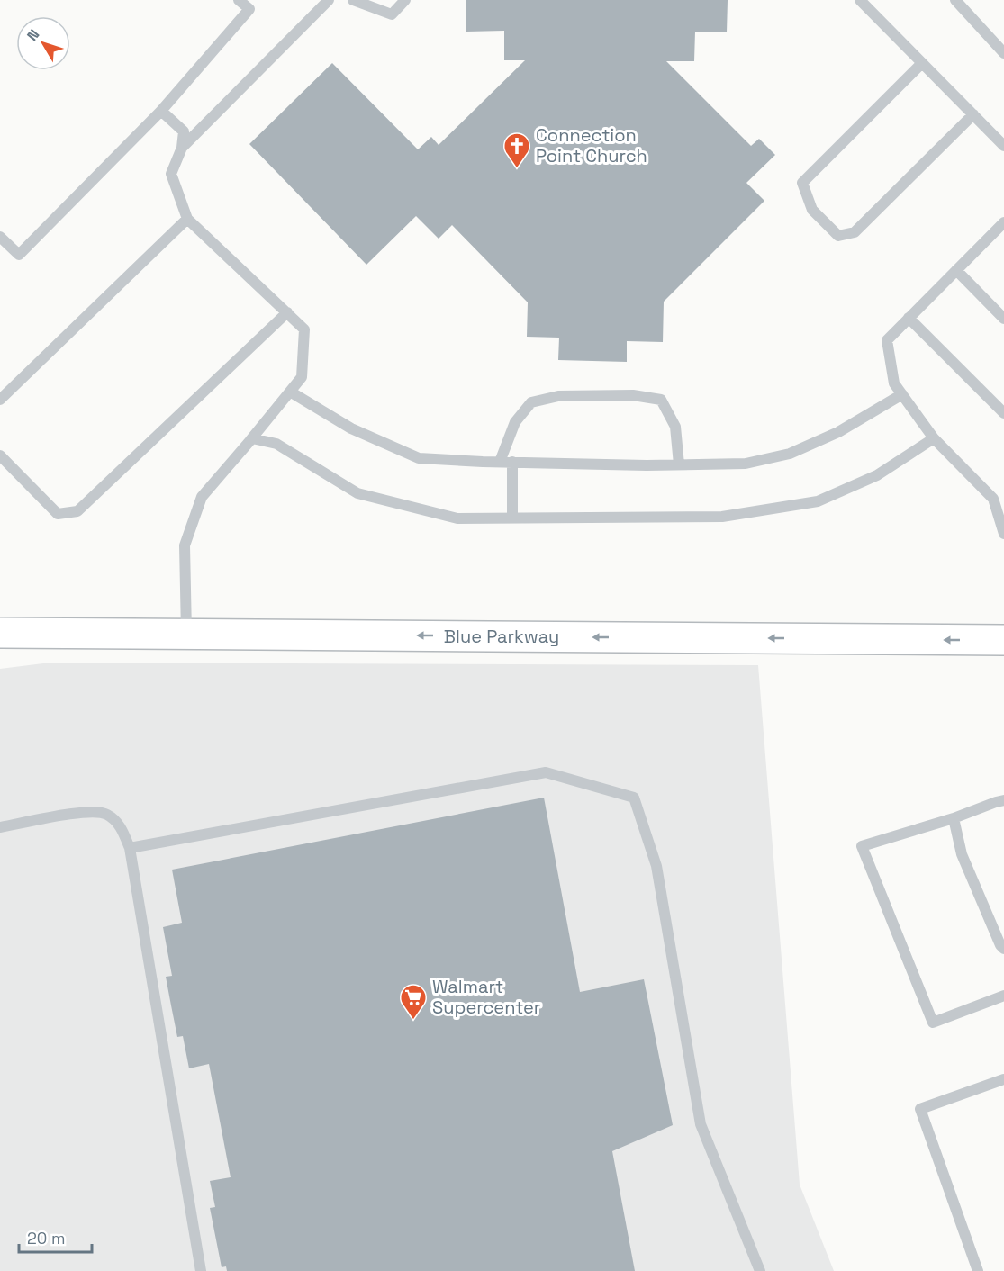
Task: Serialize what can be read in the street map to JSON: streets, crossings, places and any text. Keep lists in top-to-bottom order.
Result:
{
  "streets": {
    "highway": ["Blue Parkway"]
  },
  "one_way": ["Blue Parkway"],
  "places": {
    "church": ["Connection Point Church"],
    "supermarket": ["Walmart Supercenter"]
  },
  "scale_bar": "20 m",
  "north": "top left"
}
